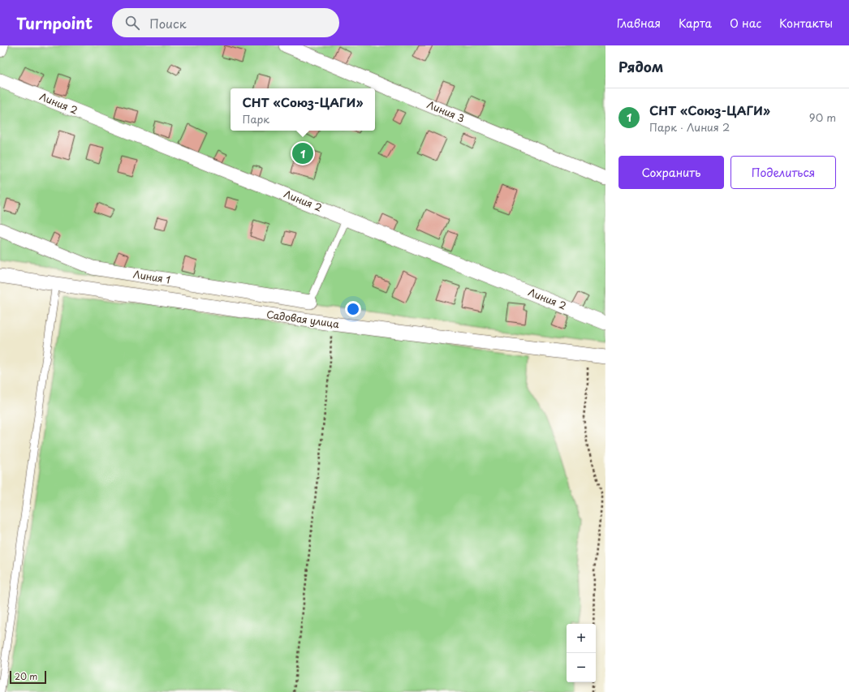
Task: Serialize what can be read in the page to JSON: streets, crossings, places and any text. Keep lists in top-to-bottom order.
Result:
{
  "streets": {
    "street": [
      "Линия 2",
      "Линия 3",
      "Линия 1",
      "Садовая улица"
    ]
  },
  "scale_bar": "20 m",
  "page": {
    "header": "Turnpoint",
    "search": "Поиск",
    "nav": [
      "Главная",
      "Карта",
      "О нас",
      "Контакты"
    ],
    "heading": "Рядом",
    "list": [
      {
        "mark": "1",
        "name": "СНТ «Союз-ЦАГИ»",
        "note": "Парк · Линия 2",
        "value": "90 m"
      }
    ],
    "popup": ["СНТ «Союз-ЦАГИ»", "Парк"],
    "pins": "1",
    "buttons": ["Сохранить", "Поделиться"],
    "map_buttons": ["+", "−"],
    "scale": "20 m"
  }
}
